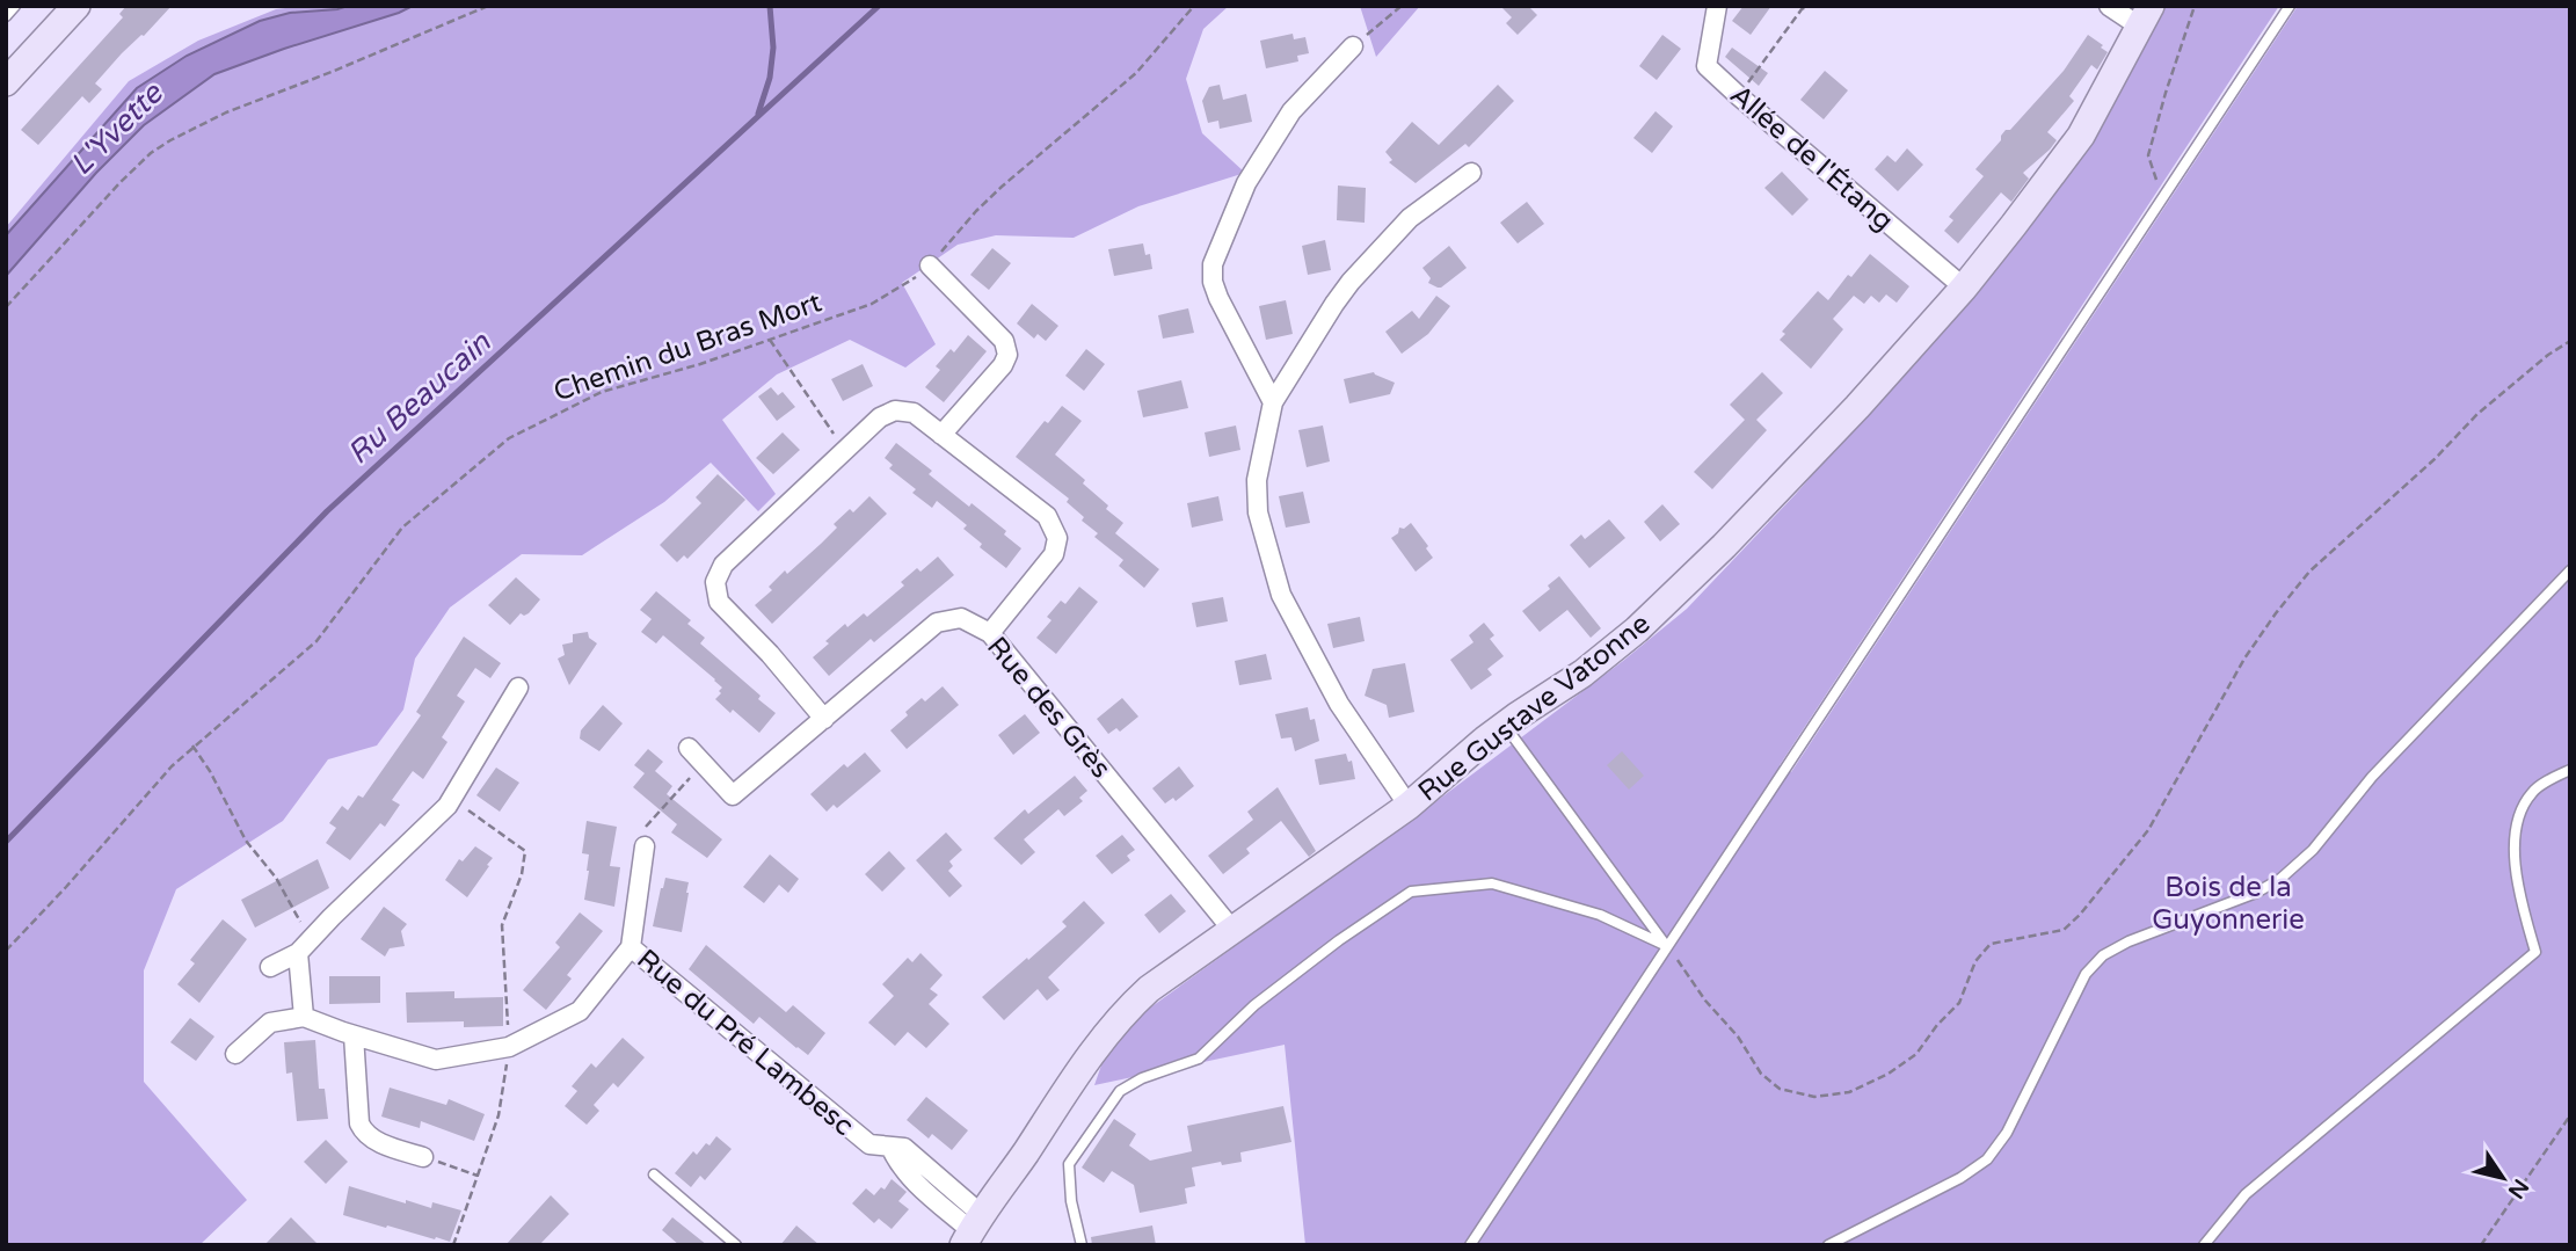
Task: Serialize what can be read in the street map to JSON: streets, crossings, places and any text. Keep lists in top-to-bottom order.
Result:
{
  "streets": {
    "street": [
      "Allée de l'Étang",
      "Rue des Grès",
      "Rue Gustave Vatonne",
      "Rue du Pré Lambesc"
    ],
    "path": ["Chemin du Bras Mort"]
  },
  "crossings": [
    ["Allée de l'Étang", "Rue Gustave Vatonne"],
    ["Rue des Grès", "Rue Gustave Vatonne"],
    ["Rue Gustave Vatonne", "Rue du Pré Lambesc"]
  ],
  "water": ["L'Yvette", "Ru Beaucain"],
  "parks": ["Bois de la Guyonnerie"],
  "north": "bottom right"
}
